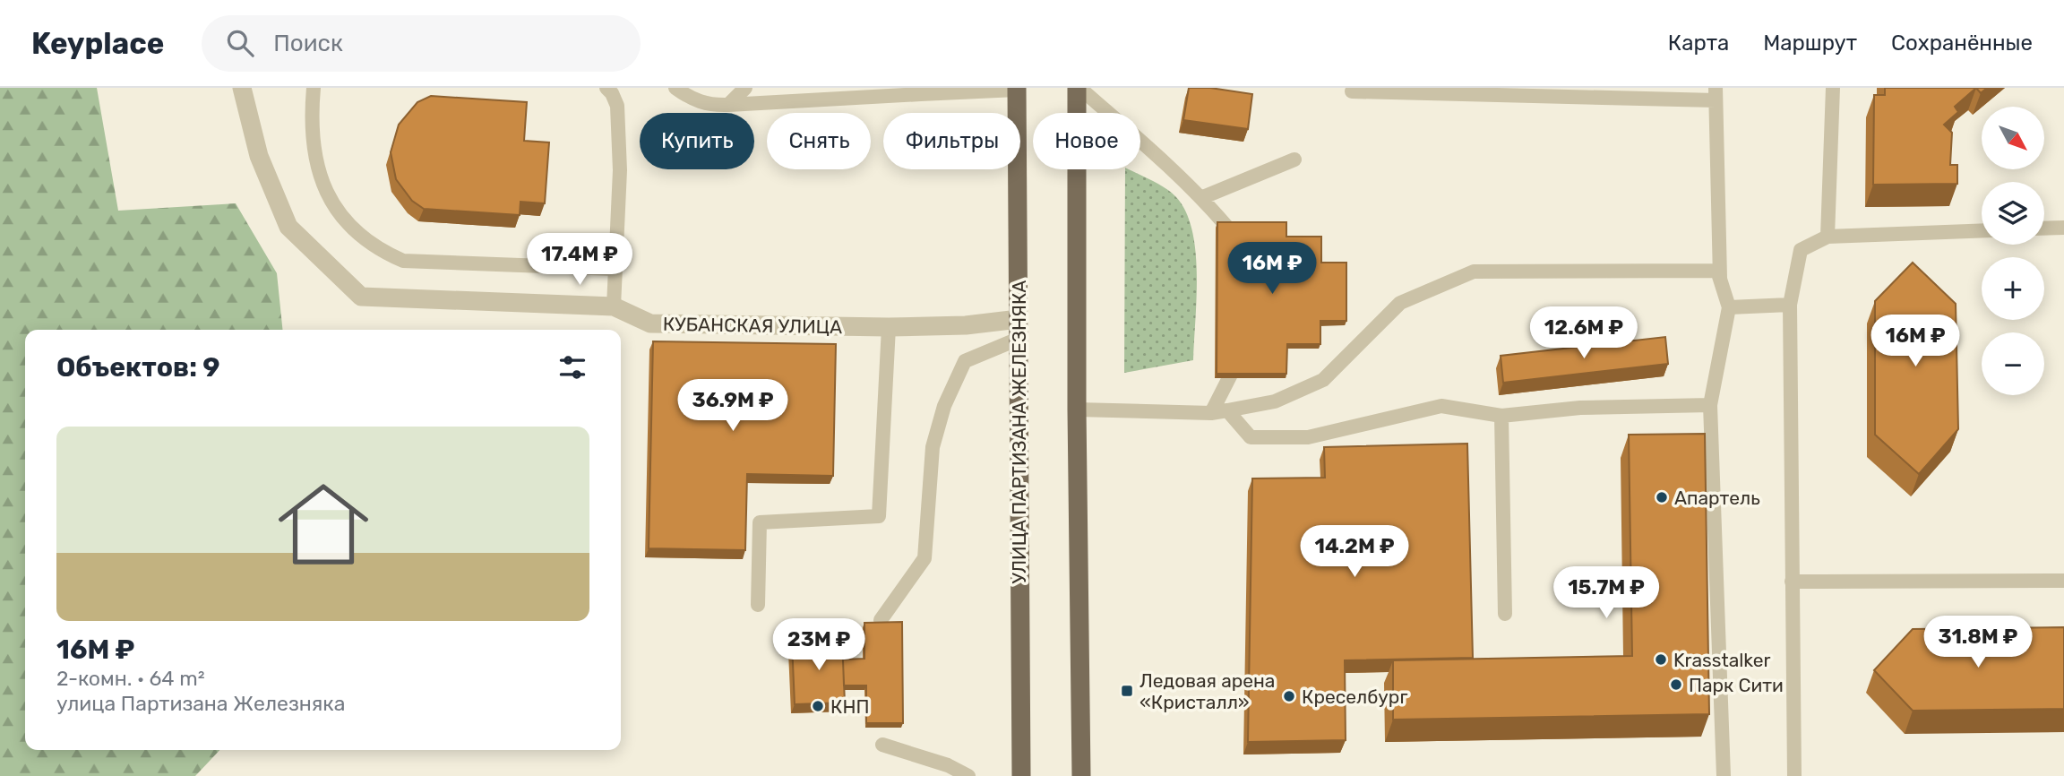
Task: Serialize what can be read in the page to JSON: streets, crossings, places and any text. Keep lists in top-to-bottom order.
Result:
{
  "streets": {
    "main road": ["УЛИЦА ПАРТИЗАНА ЖЕЛЕЗНЯКА"],
    "street": ["КУБАНСКАЯ УЛИЦА"]
  },
  "crossings": [
    ["КУБАНСКАЯ УЛИЦА", "УЛИЦА ПАРТИЗАНА ЖЕЛЕЗНЯКА"]
  ],
  "places": {
    "other": [
      "Апартель",
      "Krasstalker",
      "Парк Сити",
      "Креселбург",
      "КНП"
    ],
    "transit": ["Ледовая арена «Кристалл»"]
  },
  "north": "bottom right",
  "page": {
    "header": "Keyplace",
    "search": "Поиск",
    "nav": ["Карта", "Маршрут", "Сохранённые"],
    "map_buttons": ["+", "−"],
    "chip": [
      "Купить",
      "Снять",
      "Фильтры",
      "Новое"
    ],
    "price": [
      "17.4M ₽",
      "16M ₽",
      "12.6M ₽",
      "16M ₽",
      "36.9M ₽",
      "14.2M ₽",
      "15.7M ₽",
      "31.8M ₽",
      "23M ₽"
    ],
    "heading": "Объектов: 9",
    "list": [
      {
        "name": "16M ₽",
        "note": "2-комн. · 64 m² · улица Партизана Железняка"
      }
    ]
  }
}
